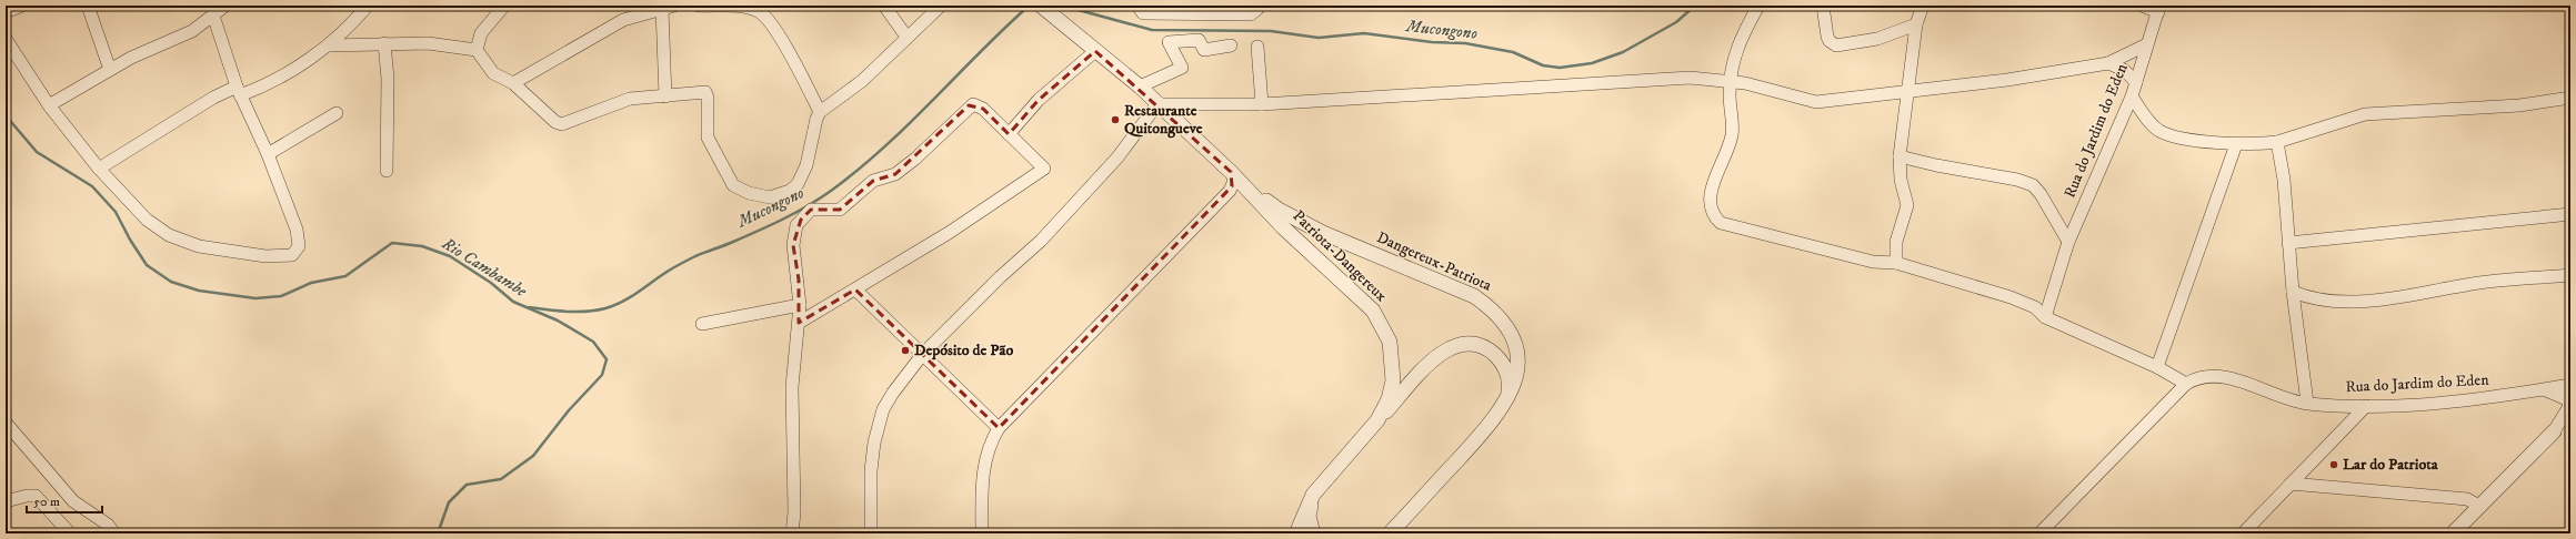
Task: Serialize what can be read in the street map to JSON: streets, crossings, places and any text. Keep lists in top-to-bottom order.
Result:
{
  "streets": {
    "street": ["Rua do Jardim do Eden", "Patriota-Dangereux", "Dangereux-Patriota"]
  },
  "crossings": [
    ["Patriota-Dangereux", "Dangereux-Patriota"]
  ],
  "water": ["Mucongono", "Rio Cambambe"],
  "places": ["Restaurante Quitongueve", "Depósito de Pão", "Lar do Patriota"],
  "scale_bar": "50 m"
}
